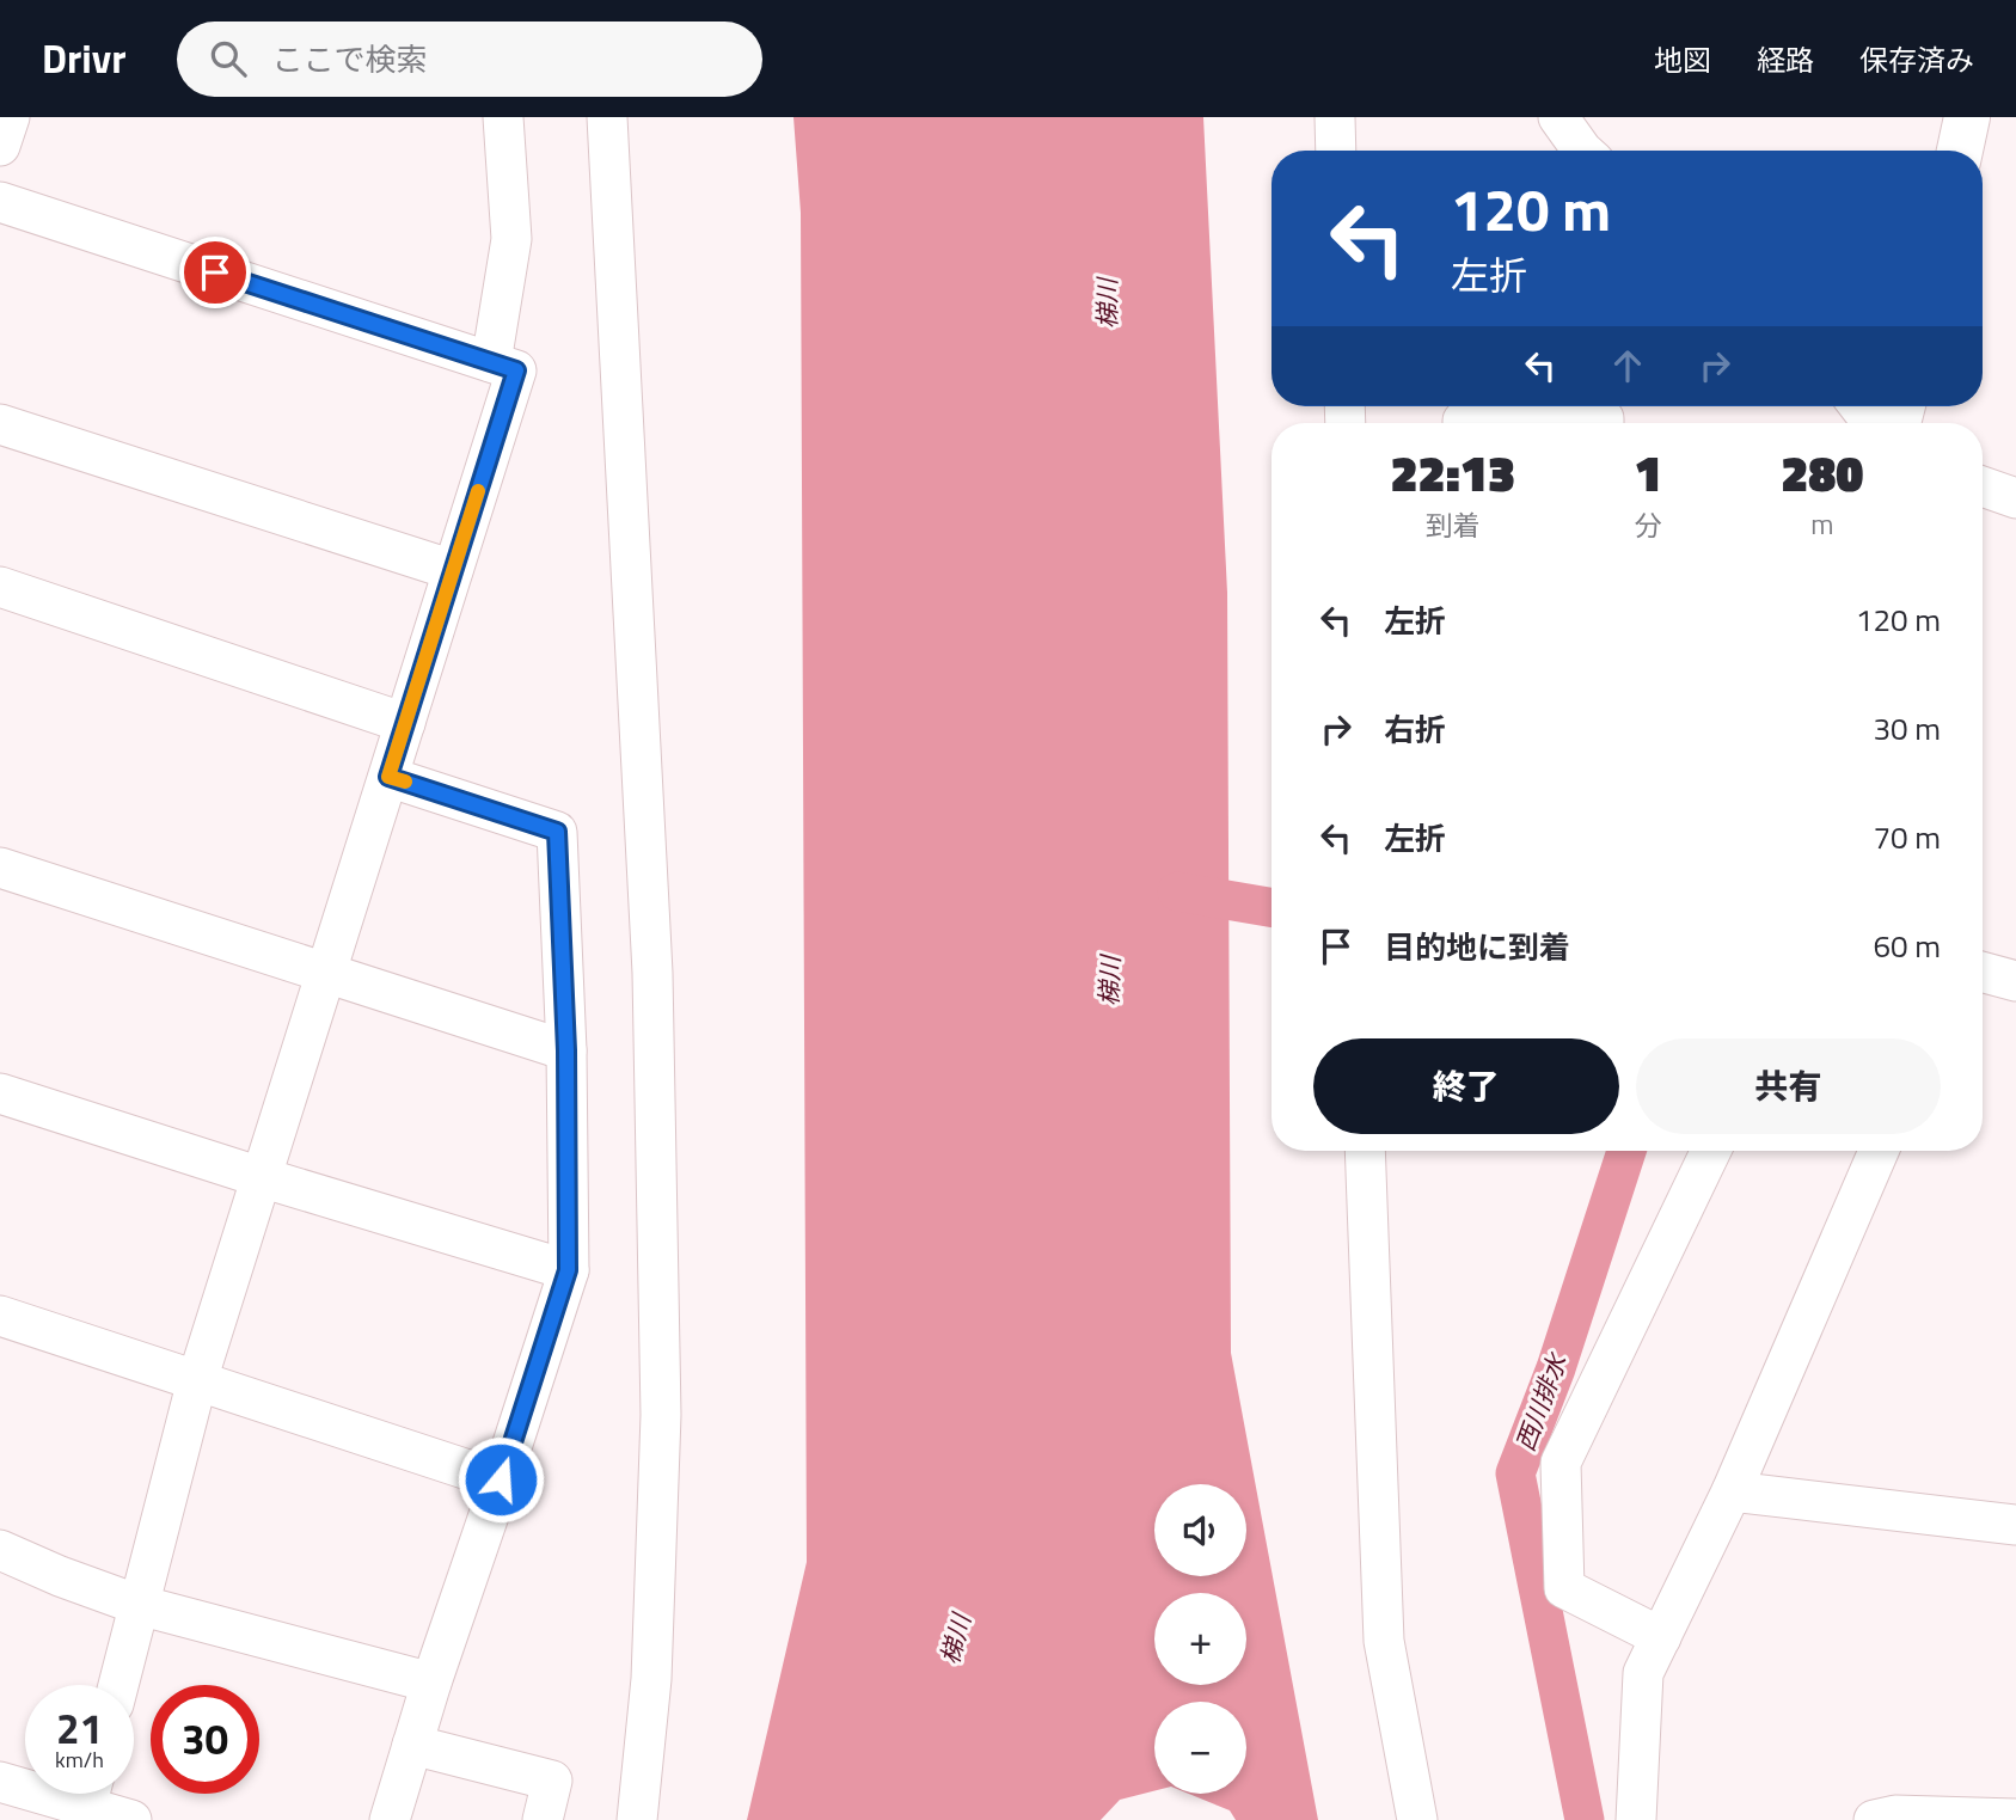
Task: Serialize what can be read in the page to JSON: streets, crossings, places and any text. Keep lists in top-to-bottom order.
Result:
{
  "water": ["梯川", "西川排水"],
  "page": {
    "header": "Drivr",
    "search": "ここで検索",
    "nav": ["地図", "経路", "保存済み"],
    "turn": ["120 m", "左折"],
    "eta": [
      "22:13",
      "到着",
      "1",
      "分",
      "280",
      "m"
    ],
    "list": [
      {
        "name": "左折",
        "value": "120 m"
      },
      {
        "name": "右折",
        "value": "30 m"
      },
      {
        "name": "左折",
        "value": "70 m"
      },
      {
        "name": "目的地に到着",
        "value": "60 m"
      }
    ],
    "buttons": ["終了", "共有"],
    "map_buttons": ["+", "−"],
    "speed": "21 km/h",
    "limit": "30"
  }
}
